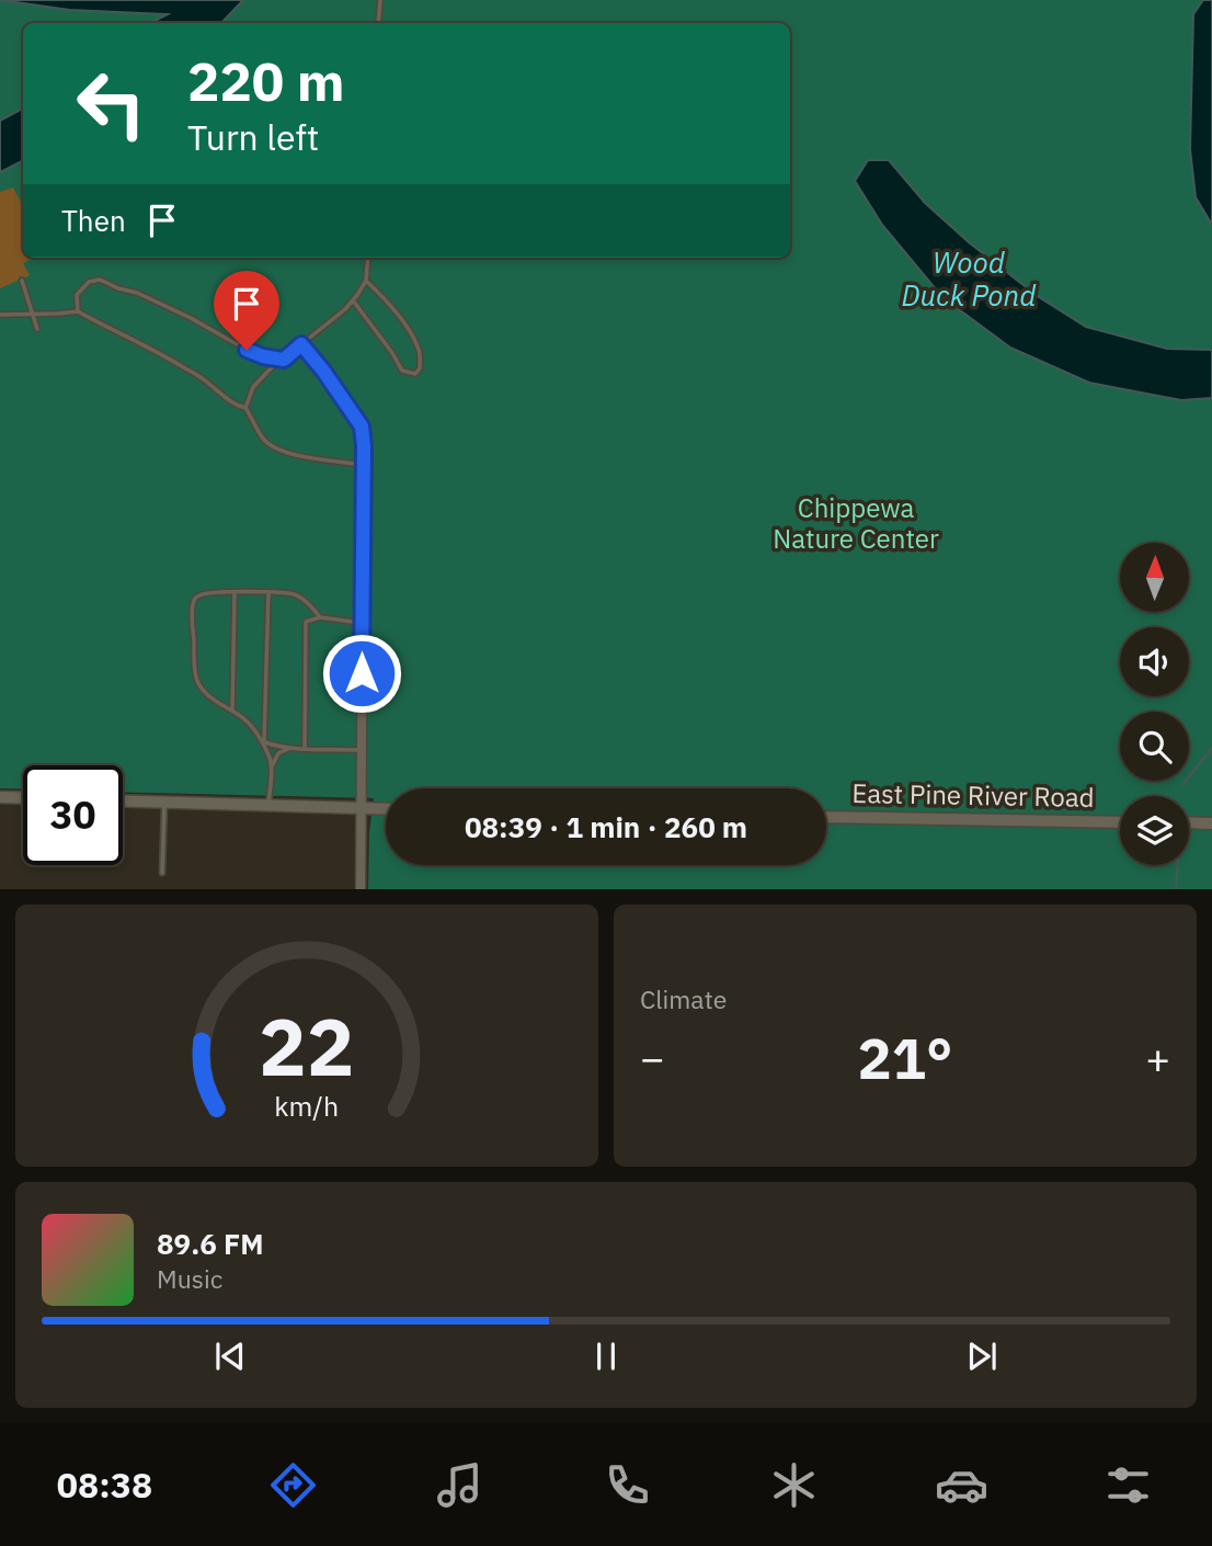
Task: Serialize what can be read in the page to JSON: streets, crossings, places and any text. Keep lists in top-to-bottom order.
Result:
{
  "streets": {
    "street": ["East Pine River Road"]
  },
  "water": ["Wood Duck Pond"],
  "parks": ["Chippewa Nature Center"],
  "north": "top",
  "page": {
    "turn": ["220 m", "Turn left"],
    "then": "Then",
    "limit": "30",
    "trip": "08:39 · 1 min · 260 m",
    "tile": "Climate",
    "heat": ["−", "21°", "+"],
    "song": ["89.6 FM", "Music"],
    "tabs": "08:38",
    "gauge": ["22", "km/h"]
  }
}
